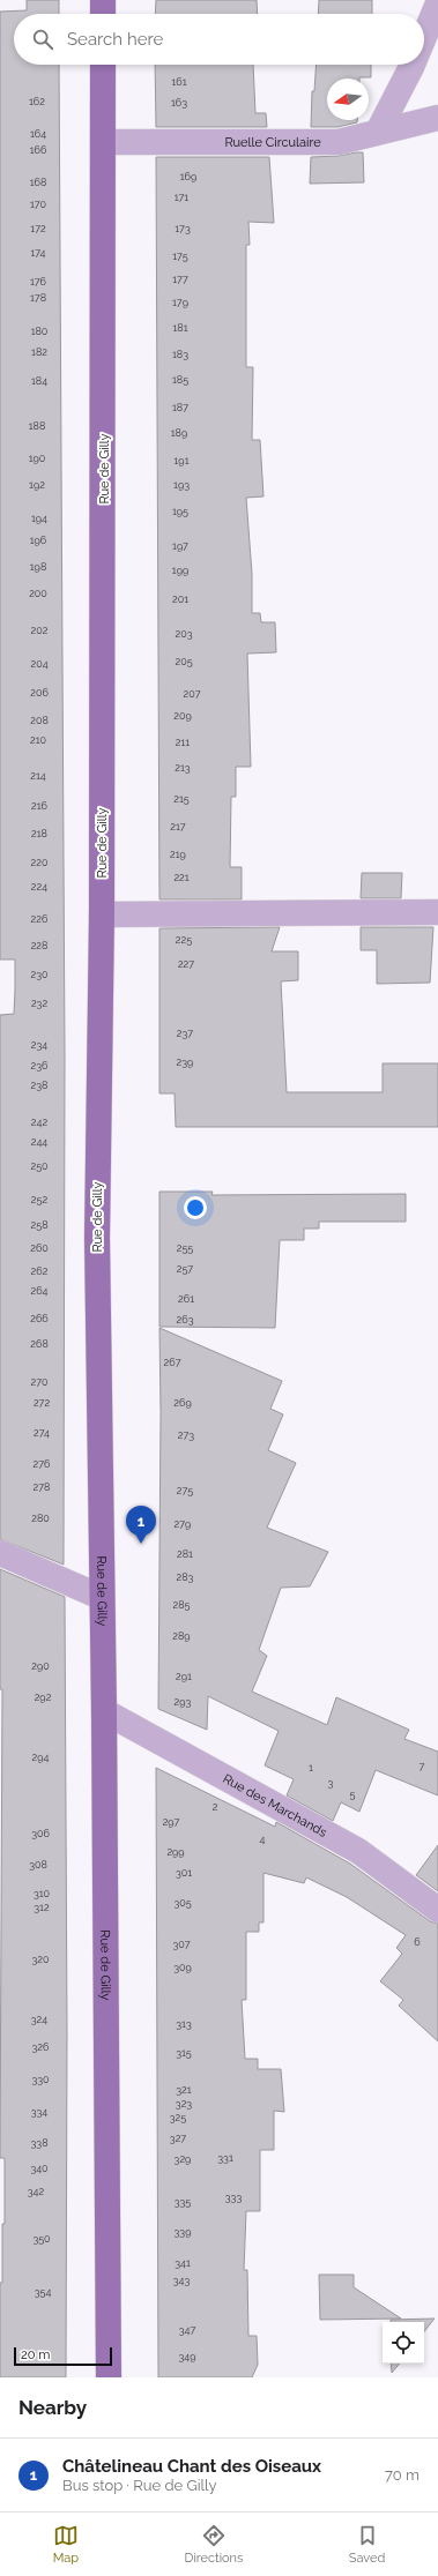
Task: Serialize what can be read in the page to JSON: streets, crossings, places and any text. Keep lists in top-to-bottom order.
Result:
{
  "streets": {
    "main road": ["Rue de Gilly"],
    "street": ["Ruelle Circulaire", "Rue des Marchands"]
  },
  "crossings": [
    ["Ruelle Circulaire", "Rue de Gilly"],
    ["Rue de Gilly", "Rue des Marchands"]
  ],
  "house_numbers": [
    "161",
    "162",
    "163",
    "164",
    "166",
    "169",
    "168",
    "171",
    "170",
    "172",
    "173",
    "174",
    "175",
    "177",
    "176",
    "178",
    "179",
    "181",
    "180",
    "182",
    "183",
    "185",
    "184",
    "187",
    "188",
    "189",
    "190",
    "191",
    "192",
    "193",
    "195",
    "194",
    "196",
    "197",
    "198",
    "199",
    "200",
    "201",
    "202",
    "203",
    "205",
    "204",
    "206",
    "207",
    "209",
    "208",
    "210",
    "211",
    "213",
    "214",
    "215",
    "216",
    "217",
    "218",
    "219",
    "220",
    "221",
    "224",
    "226",
    "225",
    "228",
    "227",
    "230",
    "232",
    "237",
    "234",
    "239",
    "236",
    "238",
    "242",
    "244",
    "250",
    "252",
    "258",
    "260",
    "255",
    "257",
    "262",
    "264",
    "261",
    "266",
    "263",
    "268",
    "267",
    "270",
    "272",
    "269",
    "274",
    "273",
    "276",
    "278",
    "275",
    "280",
    "279",
    "281",
    "283",
    "285",
    "289",
    "290",
    "291",
    "292",
    "293",
    "294",
    "7",
    "1",
    "3",
    "5",
    "2",
    "297",
    "306",
    "4",
    "299",
    "308",
    "301",
    "310",
    "305",
    "312",
    "6",
    "307",
    "320",
    "309",
    "324",
    "313",
    "326",
    "315",
    "330",
    "321",
    "323",
    "334",
    "325",
    "327",
    "338",
    "331",
    "329",
    "340",
    "342",
    "333",
    "335",
    "339",
    "350",
    "341",
    "343",
    "354",
    "347",
    "349"
  ],
  "scale_bar": "20 m",
  "north": "left",
  "page": {
    "search": "Search here",
    "pins": "1",
    "scale": "20 m",
    "heading": "Nearby",
    "list": [
      {
        "mark": "1",
        "name": "Châtelineau Chant des Oiseaux",
        "note": "Bus stop · Rue de Gilly",
        "value": "70 m"
      }
    ],
    "nav": ["Map", "Directions", "Saved"]
  }
}
